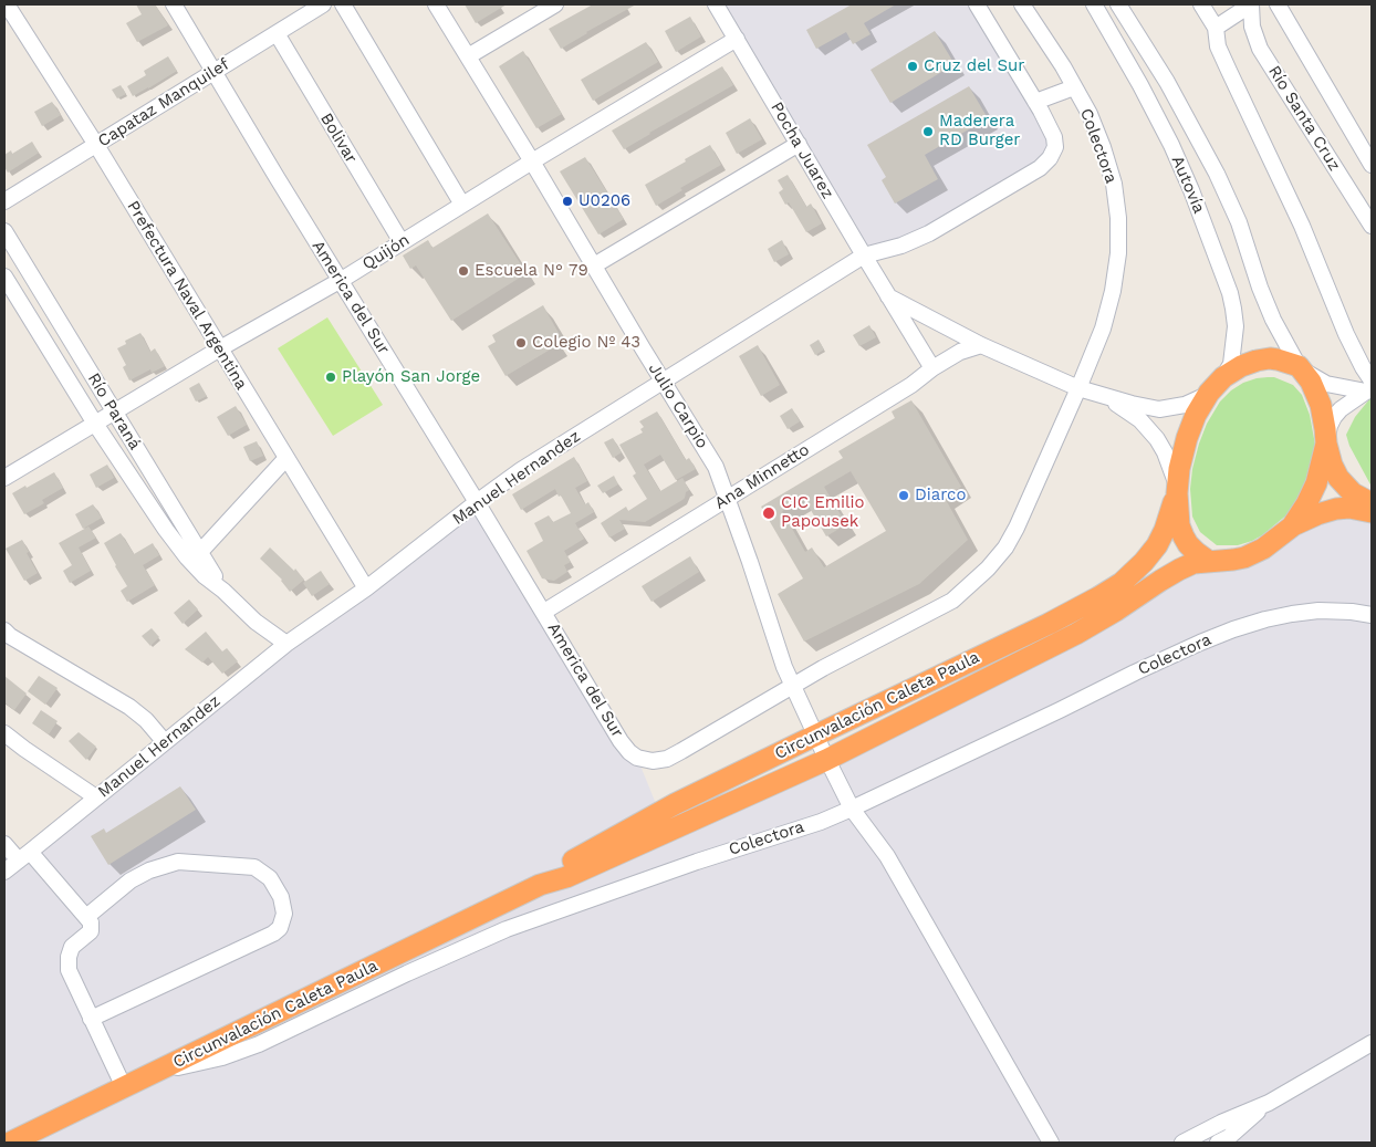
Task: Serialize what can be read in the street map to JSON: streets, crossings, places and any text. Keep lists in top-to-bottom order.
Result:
{
  "streets": {
    "highway": ["Circunvalación Caleta Paula"],
    "street": [
      "Capataz Manquilef",
      "Río Santa Cruz",
      "Bolivar",
      "Colectora",
      "Pocha Juarez",
      "Autovía",
      "Quijón",
      "Prefectura Naval Argentina",
      "America del Sur",
      "Julio Carpio",
      "Río Paraná",
      "Ana Minnetto",
      "Manuel Hernandez"
    ]
  },
  "crossings": [
    ["Capataz Manquilef", "Bolivar"],
    ["Capataz Manquilef", "Prefectura Naval Argentina"],
    ["Capataz Manquilef", "America del Sur"],
    ["Bolivar", "Quijón"],
    ["Colectora", "America del Sur"],
    ["Colectora", "Julio Carpio"],
    ["Colectora", "Circunvalación Caleta Paula"],
    ["Pocha Juarez", "Quijón"],
    ["Pocha Juarez", "Ana Minnetto"],
    ["Pocha Juarez", "Manuel Hernandez"],
    ["Autovía", "Circunvalación Caleta Paula"],
    ["Quijón", "Prefectura Naval Argentina"],
    ["Quijón", "America del Sur"],
    ["Quijón", "Julio Carpio"],
    ["Quijón", "Río Paraná"],
    ["Prefectura Naval Argentina", "Manuel Hernandez"],
    ["America del Sur", "Ana Minnetto"],
    ["America del Sur", "Manuel Hernandez"],
    ["Julio Carpio", "Ana Minnetto"],
    ["Julio Carpio", "Manuel Hernandez"],
    ["Julio Carpio", "Circunvalación Caleta Paula"],
    ["Río Paraná", "Manuel Hernandez"]
  ],
  "places": [
    "Cruz del Sur",
    "Maderera RD Burger",
    "U0206",
    "Escuela N° 79",
    "Colegio Nº 43",
    "Playón San Jorge",
    "Diarco",
    "CIC Emilio Papousek"
  ]
}
